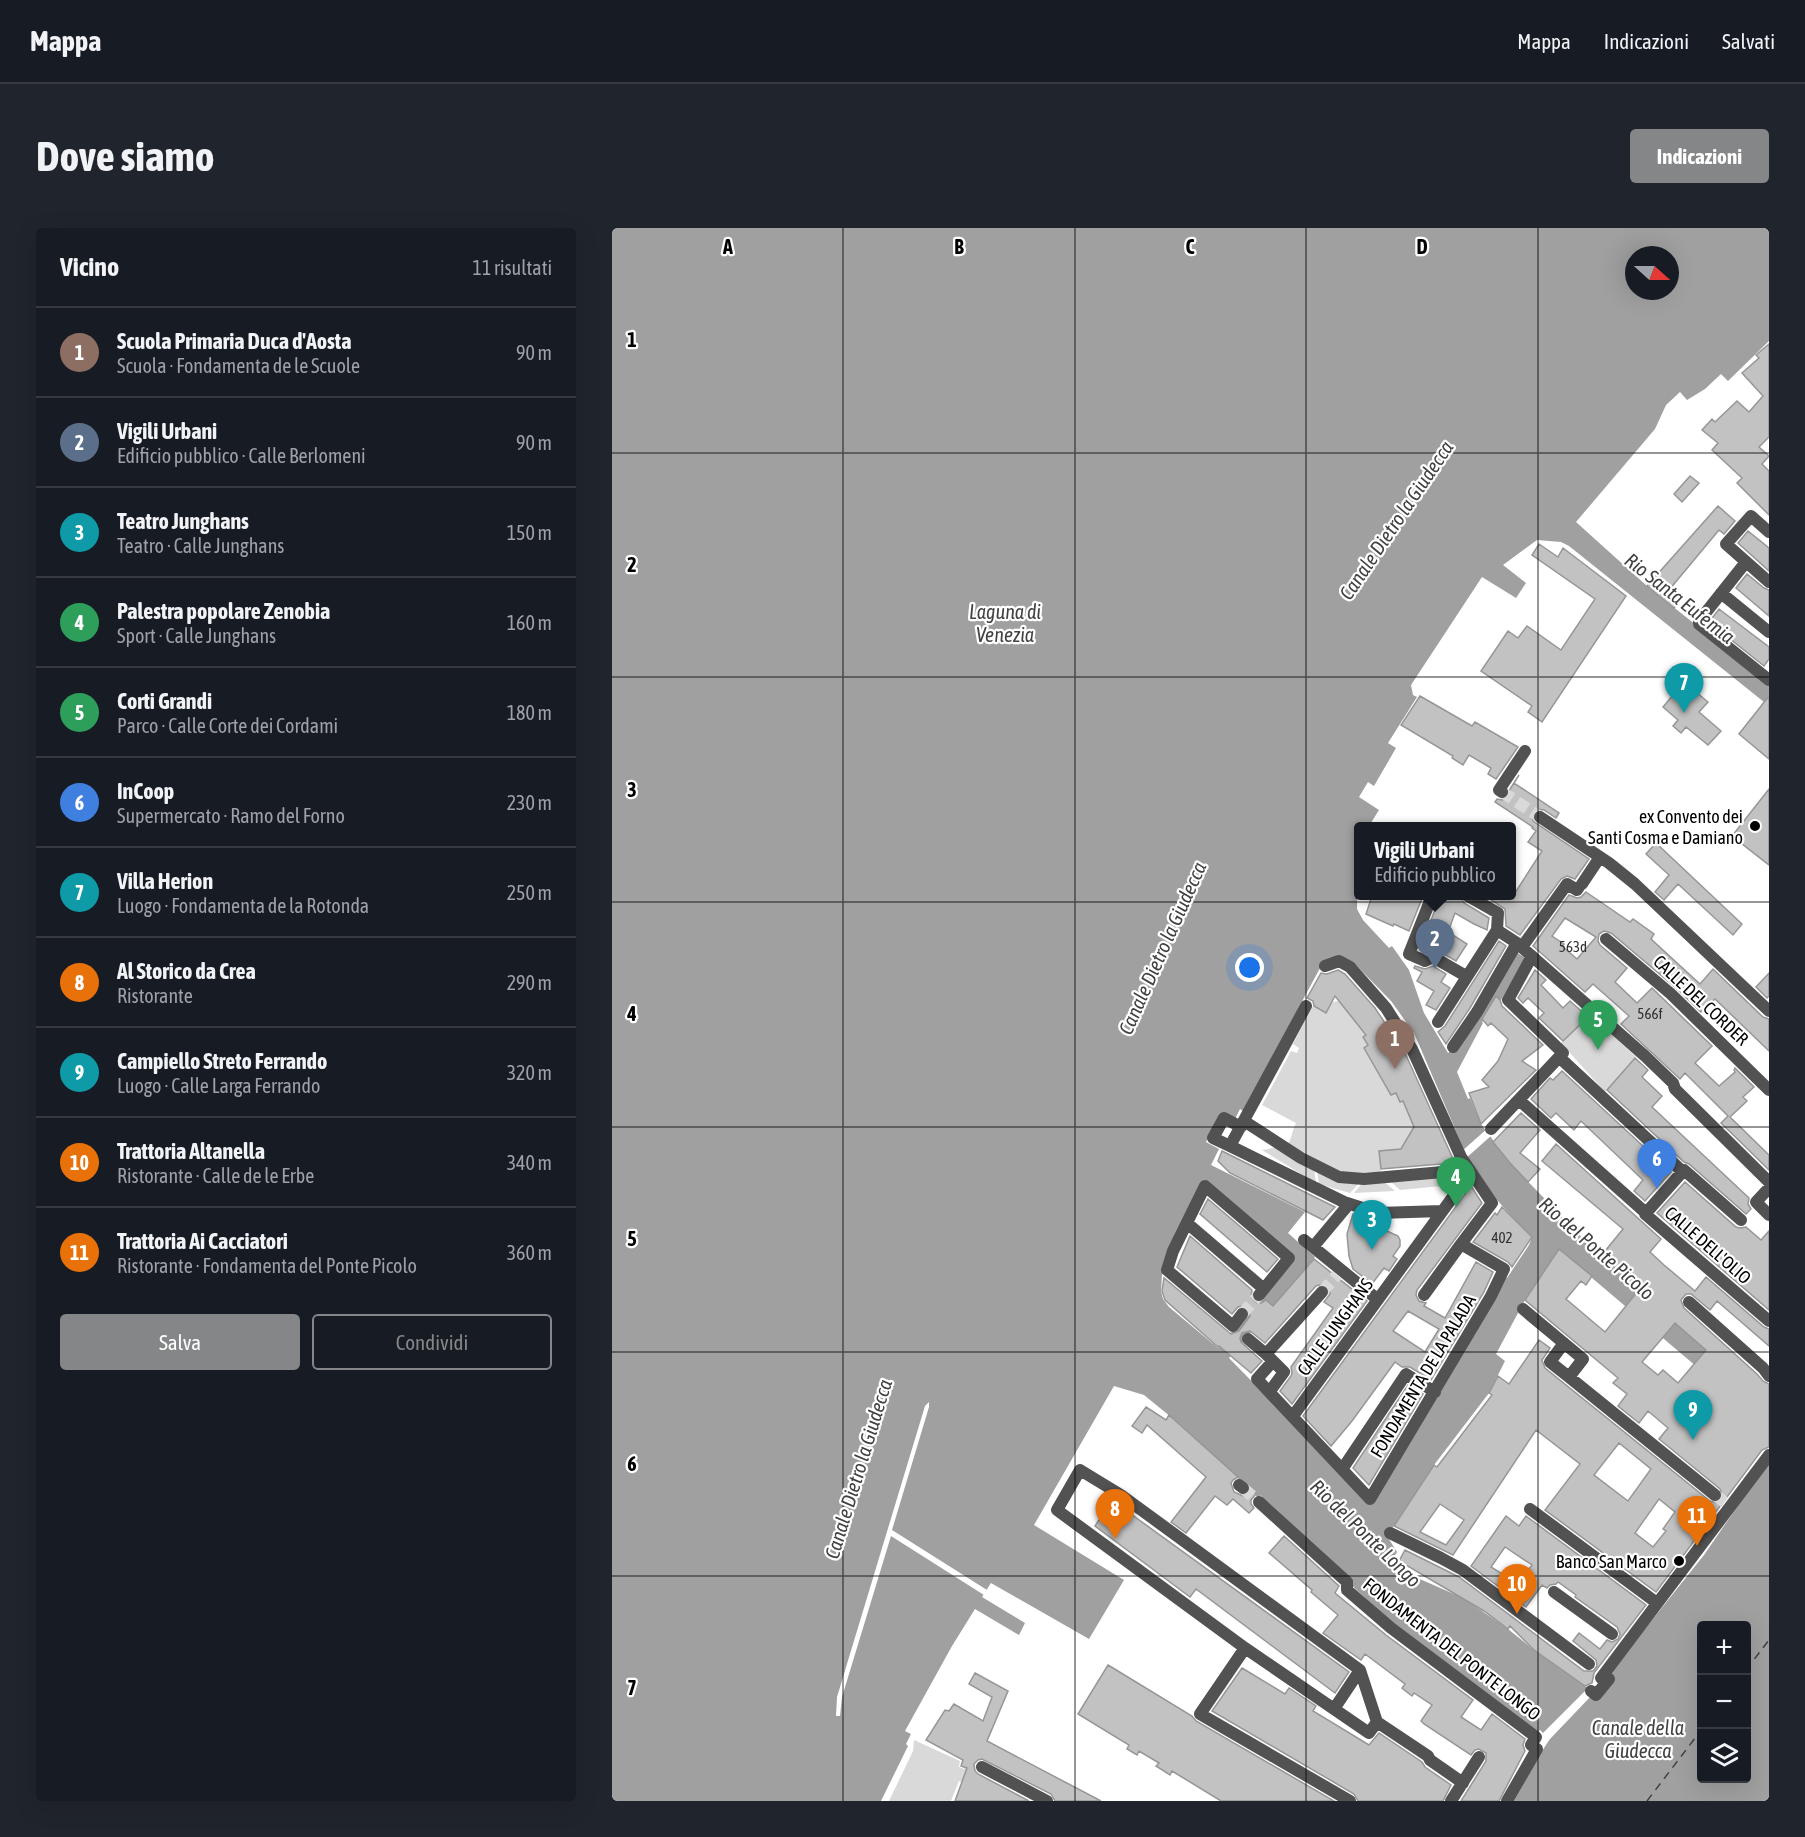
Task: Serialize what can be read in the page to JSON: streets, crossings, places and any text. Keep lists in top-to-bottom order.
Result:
{
  "streets": {
    "street": [
      "CALLE DEL CORDER",
      "CALLE DELL'OLIO",
      "CALLE JUNGHANS",
      "FONDAMENTA DE LA PALADA",
      "FONDAMENTA DEL PONTE LONGO"
    ]
  },
  "water": [
    "Canale Dietro la Giudecca",
    "Rio Santa Eufemia",
    "Laguna di Venezia",
    "Rio del Ponte Picolo",
    "Rio del Ponte Longo",
    "Canale della Giudecca"
  ],
  "places": ["ex Convento dei Santi Cosma e Damiano", "Banco San Marco"],
  "house_numbers": ["563d", "566f", "402"],
  "north": "right",
  "page": {
    "header": "Mappa",
    "nav": ["Mappa", "Indicazioni", "Salvati"],
    "buttons": [
      "Indicazioni",
      ["Salva", "Condividi"]
    ],
    "title": "Dove siamo",
    "heading": ["Vicino", "11 risultati"],
    "list": [
      {
        "mark": "1",
        "name": "Scuola Primaria Duca d'Aosta",
        "note": "Scuola · Fondamenta de le Scuole",
        "value": "90 m"
      },
      {
        "mark": "2",
        "name": "Vigili Urbani",
        "note": "Edificio pubblico · Calle Berlomeni",
        "value": "90 m"
      },
      {
        "mark": "3",
        "name": "Teatro Junghans",
        "note": "Teatro · Calle Junghans",
        "value": "150 m"
      },
      {
        "mark": "4",
        "name": "Palestra popolare Zenobia",
        "note": "Sport · Calle Junghans",
        "value": "160 m"
      },
      {
        "mark": "5",
        "name": "Corti Grandi",
        "note": "Parco · Calle Corte dei Cordami",
        "value": "180 m"
      },
      {
        "mark": "6",
        "name": "InCoop",
        "note": "Supermercato · Ramo del Forno",
        "value": "230 m"
      },
      {
        "mark": "7",
        "name": "Villa Herion",
        "note": "Luogo · Fondamenta de la Rotonda",
        "value": "250 m"
      },
      {
        "mark": "8",
        "name": "Al Storico da Crea",
        "note": "Ristorante",
        "value": "290 m"
      },
      {
        "mark": "9",
        "name": "Campiello Streto Ferrando",
        "note": "Luogo · Calle Larga Ferrando",
        "value": "320 m"
      },
      {
        "mark": "10",
        "name": "Trattoria Altanella",
        "note": "Ristorante · Calle de le Erbe",
        "value": "340 m"
      },
      {
        "mark": "11",
        "name": "Trattoria Ai Cacciatori",
        "note": "Ristorante · Fondamenta del Ponte Picolo",
        "value": "360 m"
      }
    ],
    "pins": [
      "7",
      "2",
      "5",
      "1",
      "6",
      "4",
      "3",
      "9",
      "8",
      "11",
      "10"
    ],
    "popup": ["Vigili Urbani", "Edificio pubblico"],
    "map_buttons": ["+", "−"]
  },
  "grid": {
    "columns": [
      "A",
      "B",
      "C",
      "D"
    ],
    "rows": [
      "1",
      "2",
      "3",
      "4",
      "5",
      "6",
      "7"
    ]
  }
}
